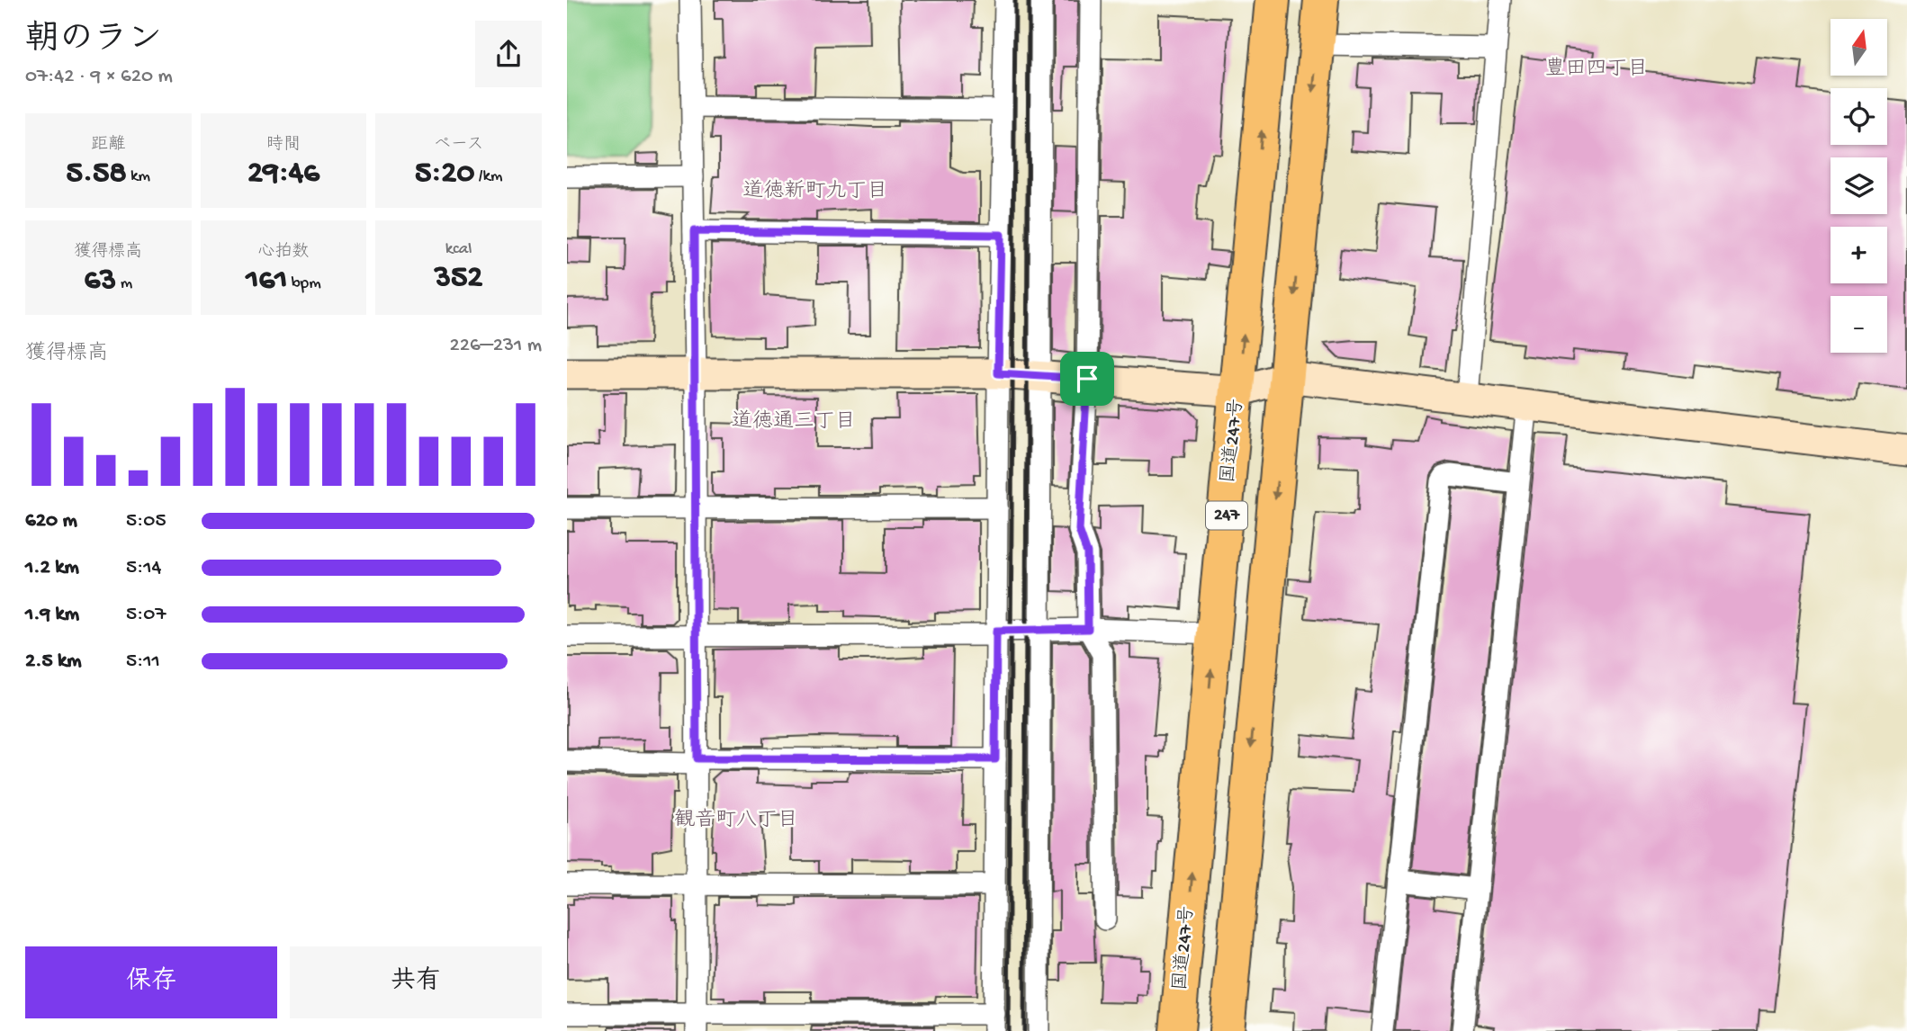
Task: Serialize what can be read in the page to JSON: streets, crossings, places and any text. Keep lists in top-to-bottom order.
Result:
{
  "streets": {
    "highway": ["国道247号", "247"]
  },
  "districts": [
    "豊田四丁目",
    "道徳新町九丁目",
    "道徳通三丁目",
    "観音町八丁目"
  ],
  "north": "top",
  "page": {
    "heading": ["朝のラン", "07:42 · 9 × 620 m"],
    "map_buttons": ["+", "−"],
    "stats": [
      ["距離", "5.58 km"],
      ["時間", "29:46"],
      ["ペース", "5:20 /km"],
      ["獲得標高", "63 m"],
      ["心拍数", "161 bpm"],
      ["kcal", "352"]
    ],
    "chart": ["獲得標高", "226–231 m"],
    "list": [
      {
        "name": "620 m",
        "note": "5:05"
      },
      {
        "name": "1.2 km",
        "note": "5:14"
      },
      {
        "name": "1.9 km",
        "note": "5:07"
      },
      {
        "name": "2.5 km",
        "note": "5:11"
      }
    ],
    "buttons": ["保存", "共有"]
  }
}
